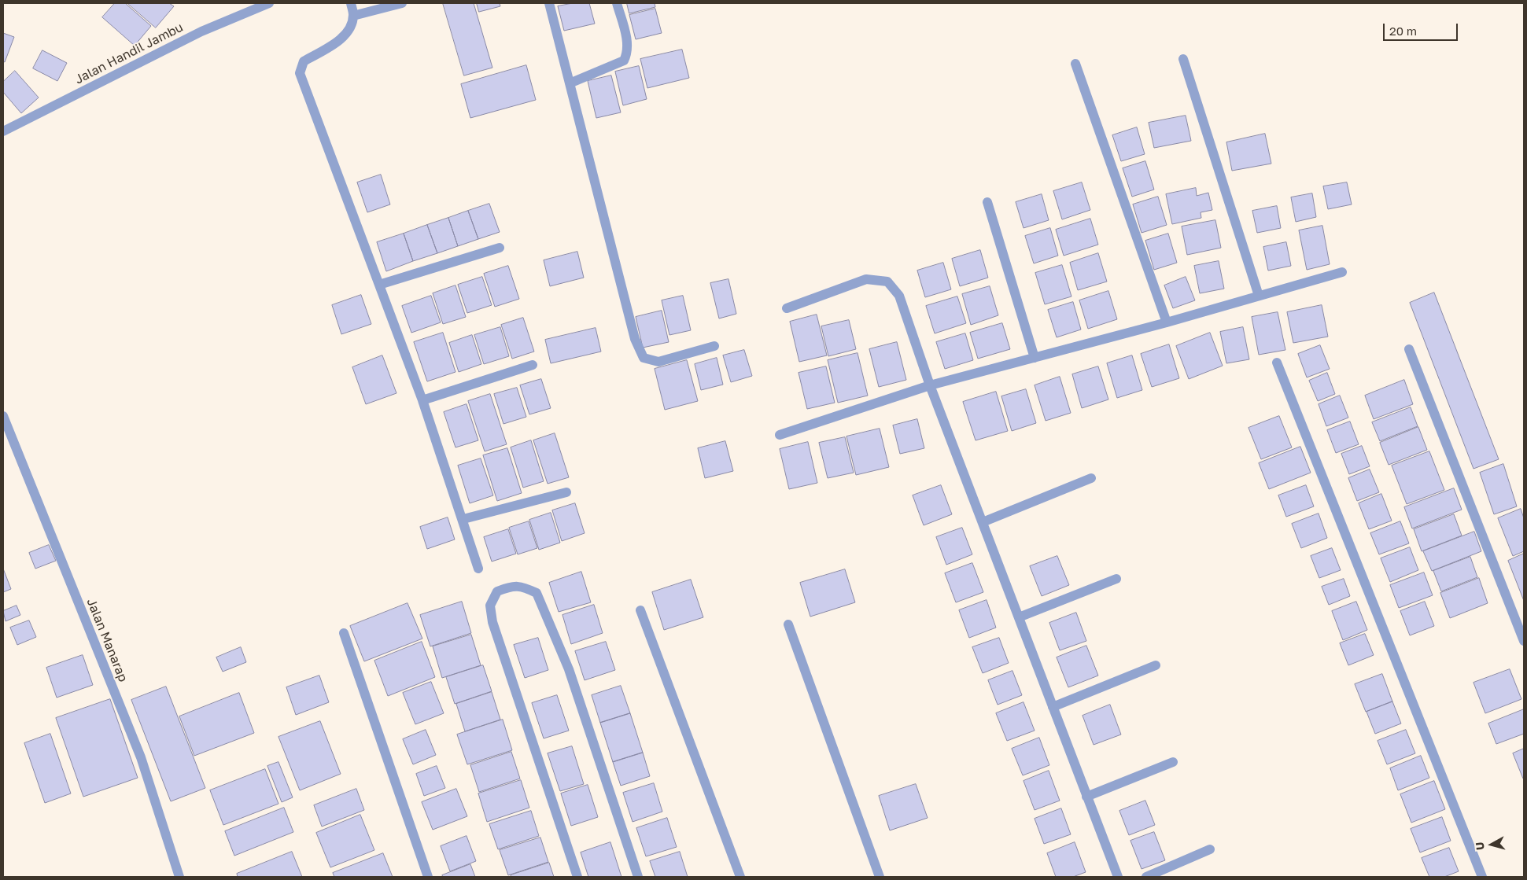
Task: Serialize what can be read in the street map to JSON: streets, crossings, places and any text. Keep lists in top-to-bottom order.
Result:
{
  "streets": {
    "street": ["Jalan Handil Jambu", "Jalan Manarap"]
  },
  "scale_bar": "20 m",
  "north": "left"
}
